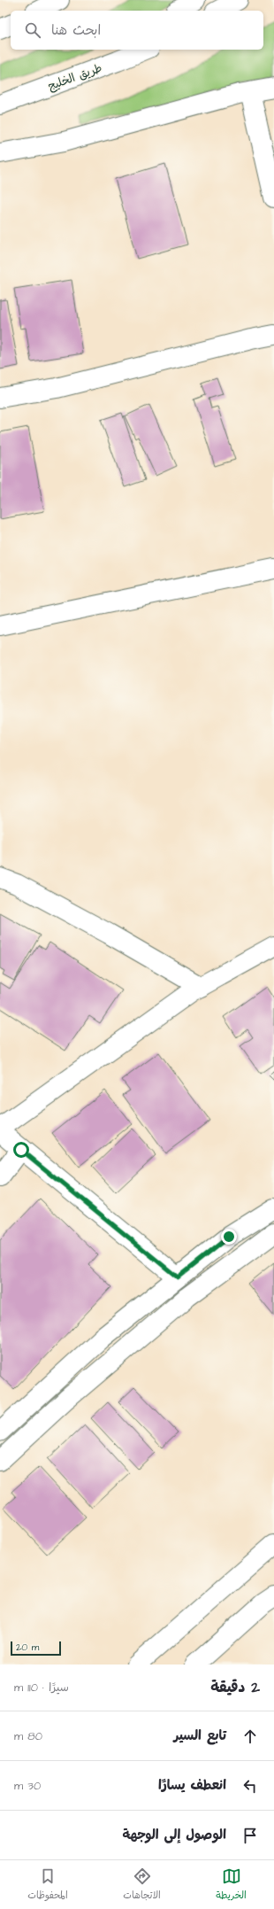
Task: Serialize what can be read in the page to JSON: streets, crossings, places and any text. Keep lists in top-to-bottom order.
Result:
{
  "streets": {
    "street": ["طريق الخليج"]
  },
  "scale_bar": "20 m",
  "page": {
    "search": "ابحث هنا",
    "scale": "20 m",
    "heading": ["2 دقيقة", "سيرًا · 110 m"],
    "list": [
      ["تابع السير", "80 m"],
      ["انعطف يسارًا", "30 m"],
      "الوصول إلى الوجهة"
    ],
    "nav": ["الخريطة", "الاتجاهات", "المحفوظات"]
  }
}
